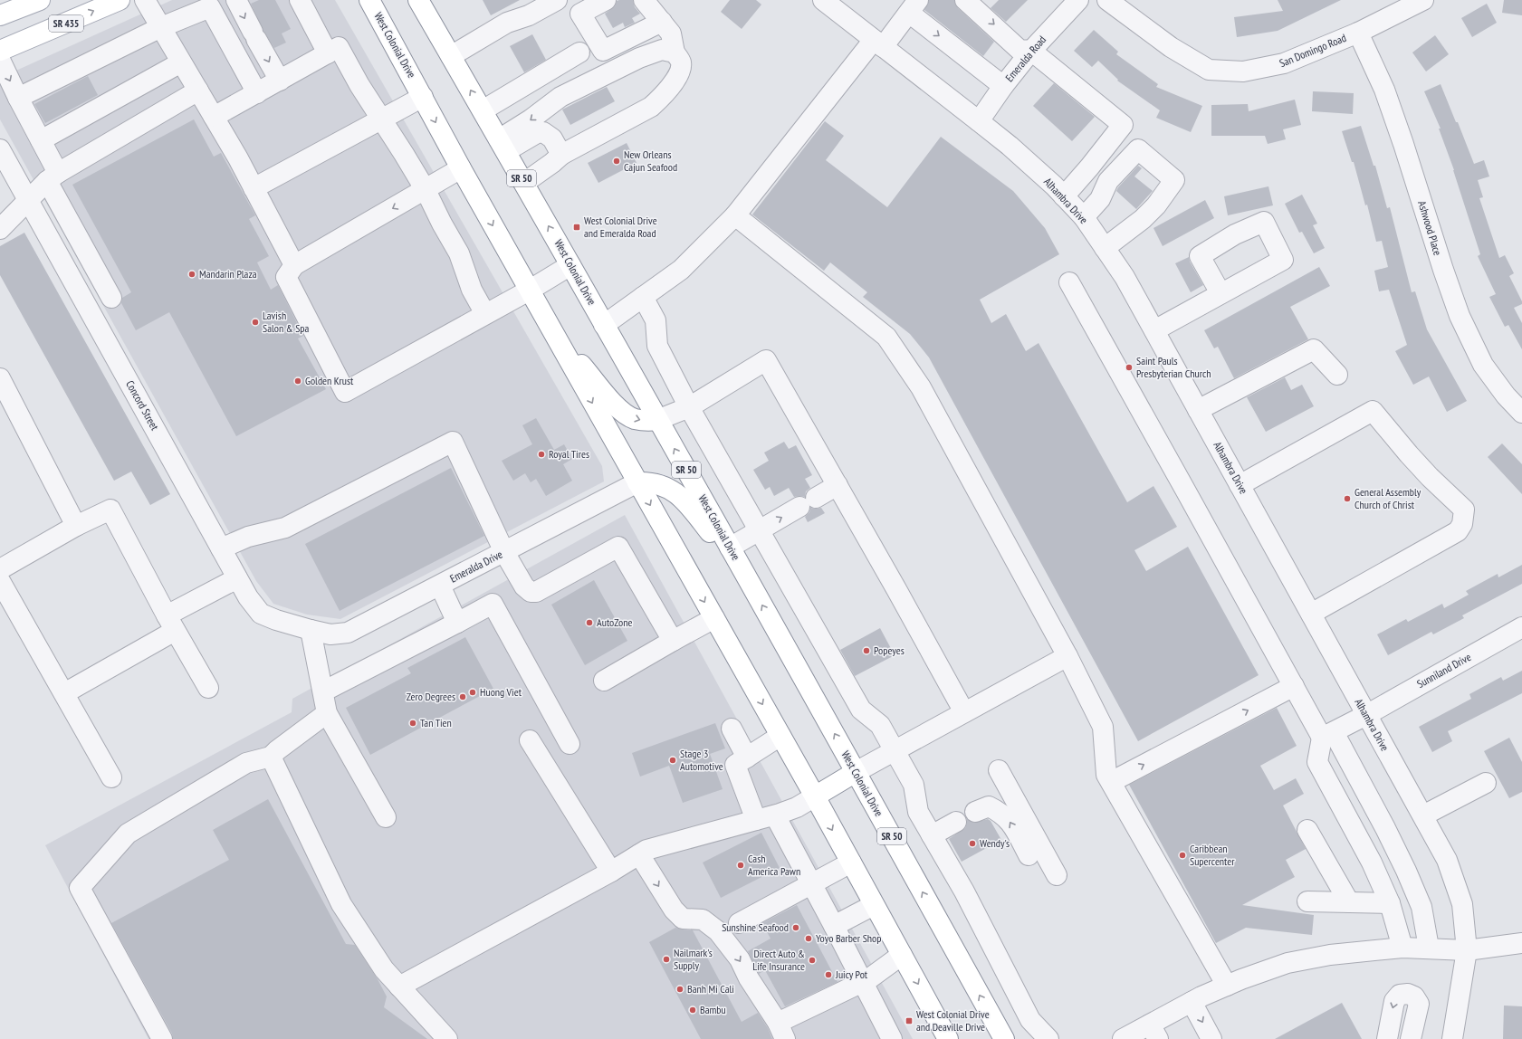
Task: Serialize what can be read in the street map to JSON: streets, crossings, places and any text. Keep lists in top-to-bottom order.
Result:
{
  "streets": {
    "main road": ["SR 435", "West Colonial Drive", "SR 50"],
    "street": [
      "San Domingo Road",
      "Emeralda Road",
      "Alhambra Drive",
      "Ashwood Place",
      "Concord Street",
      "Emeralda Drive",
      "Sunniland Drive"
    ]
  },
  "crossings": [
    ["West Colonial Drive", "Emeralda Drive"],
    ["San Domingo Road", "Ashwood Place"],
    ["Emeralda Road", "Alhambra Drive"],
    ["Alhambra Drive", "Sunniland Drive"],
    ["Concord Street", "Emeralda Drive"]
  ],
  "places": {
    "other": [
      "New Orleans Cajun Seafood",
      "Mandarin Plaza",
      "Lavish Salon & Spa",
      "Saint Pauls Presbyterian Church",
      "Golden Krust",
      "Royal Tires",
      "General Assembly Church of Christ",
      "AutoZone",
      "Popeyes",
      "Huong Viet",
      "Zero Degrees",
      "Tan Tien",
      "Stage 3 Automotive",
      "Wendy's",
      "Caribbean Supercenter",
      "Cash America Pawn",
      "Sunshine Seafood",
      "Yoyo Barber Shop",
      "Nailmark's Supply",
      "Direct Auto & Life Insurance",
      "Juicy Pot",
      "Banh Mi Cali",
      "Bambu"
    ],
    "transit": ["West Colonial Drive and Emeralda Road", "West Colonial Drive and Deaville Drive"]
  }
}
